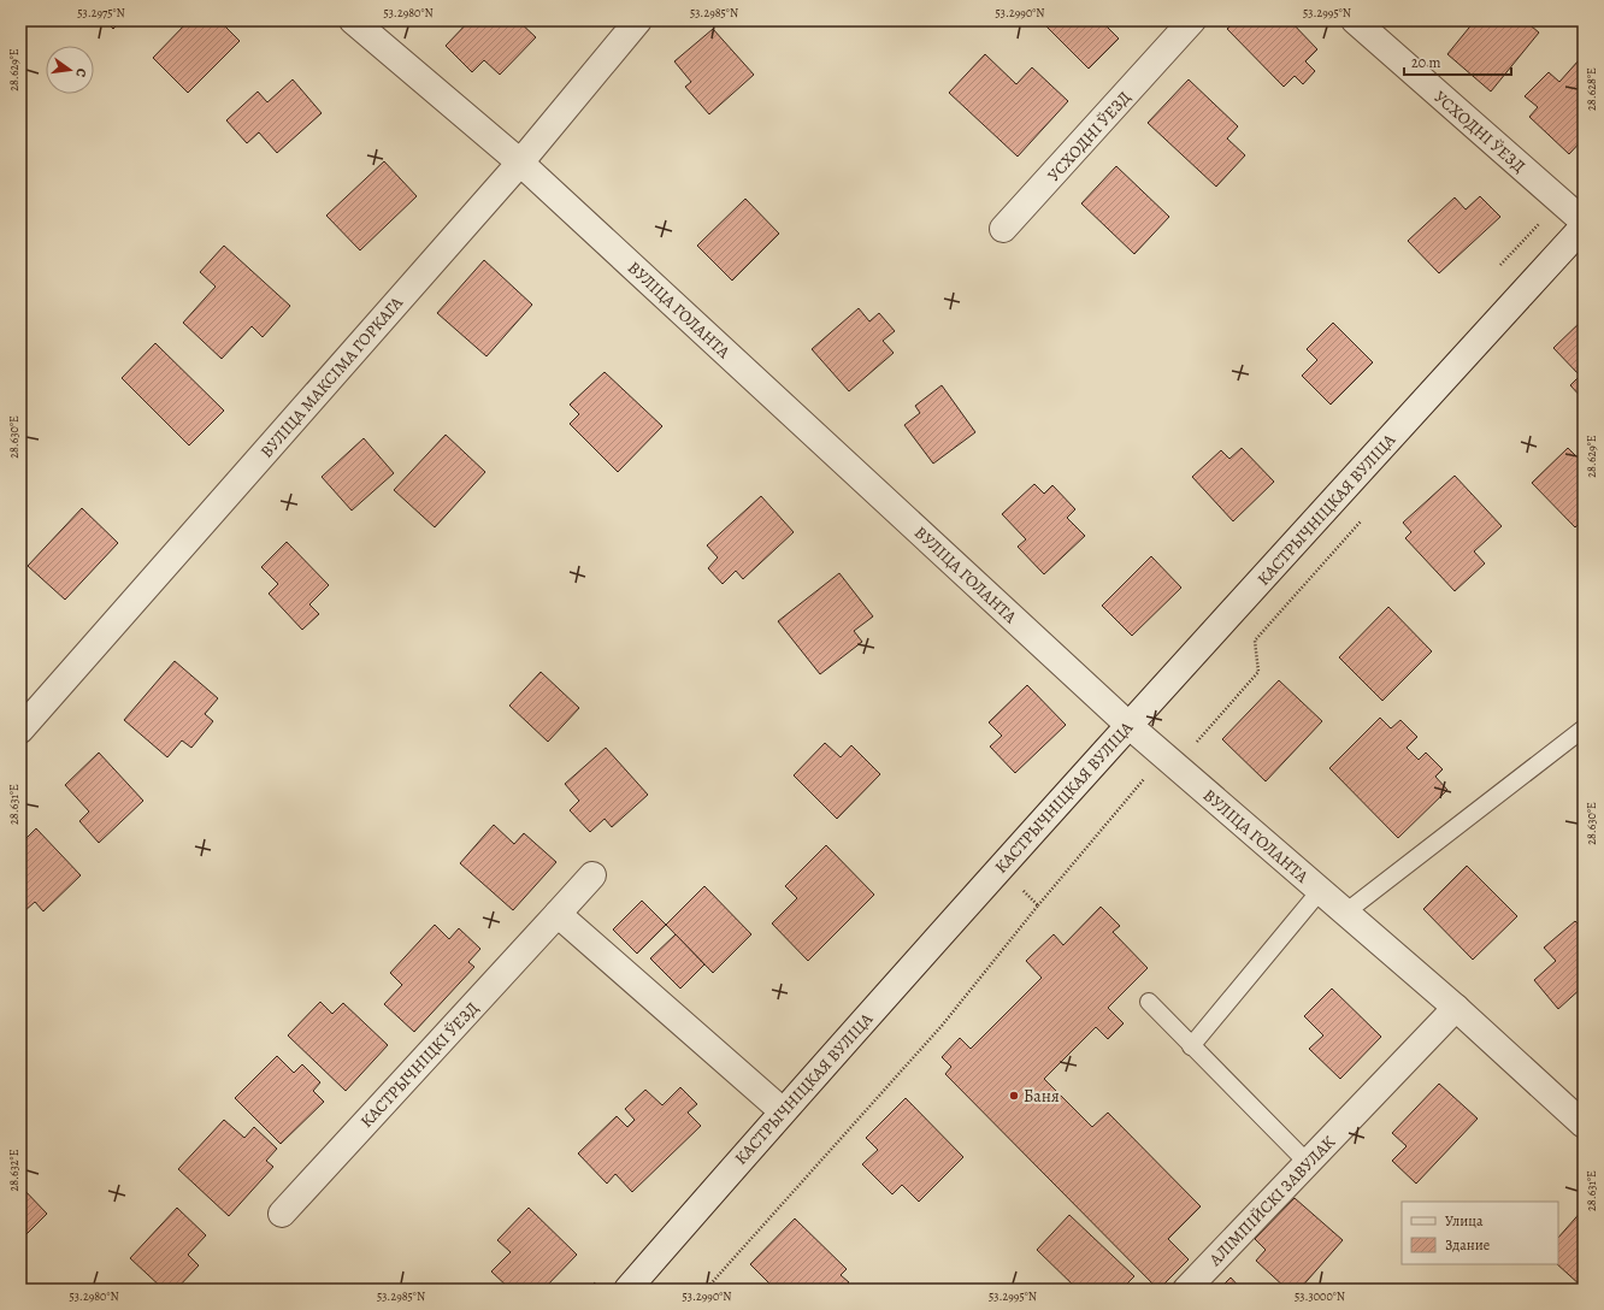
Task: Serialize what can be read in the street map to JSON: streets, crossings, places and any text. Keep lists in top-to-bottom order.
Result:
{
  "streets": {
    "street": [
      "УСХОДНІ ЎЕЗД",
      "ВУЛІЦА ГОЛАНТА",
      "ВУЛІЦА МАКСІМА ГОРКАГА",
      "КАСТРЫЧНІЦКАЯ ВУЛІЦА",
      "КАСТРЫЧНІЦКІ ЎЕЗД",
      "АЛІМПІЙСКІ ЗАВУЛАК"
    ]
  },
  "crossings": [
    ["ВУЛІЦА ГОЛАНТА", "ВУЛІЦА МАКСІМА ГОРКАГА"],
    ["ВУЛІЦА ГОЛАНТА", "КАСТРЫЧНІЦКАЯ ВУЛІЦА"],
    ["ВУЛІЦА ГОЛАНТА", "АЛІМПІЙСКІ ЗАВУЛАК"]
  ],
  "places": ["Баня"],
  "legend": ["Улица", "Здание"],
  "scale_bar": "20 m",
  "north": "right",
  "coordinates": [
    "53.2975°N",
    "53.2980°N",
    "53.2985°N",
    "53.2990°N",
    "53.2995°N",
    "28.629°E",
    "28.628°E",
    "28.630°E",
    "28.631°E",
    "28.632°E",
    "53.3000°N"
  ]
}
